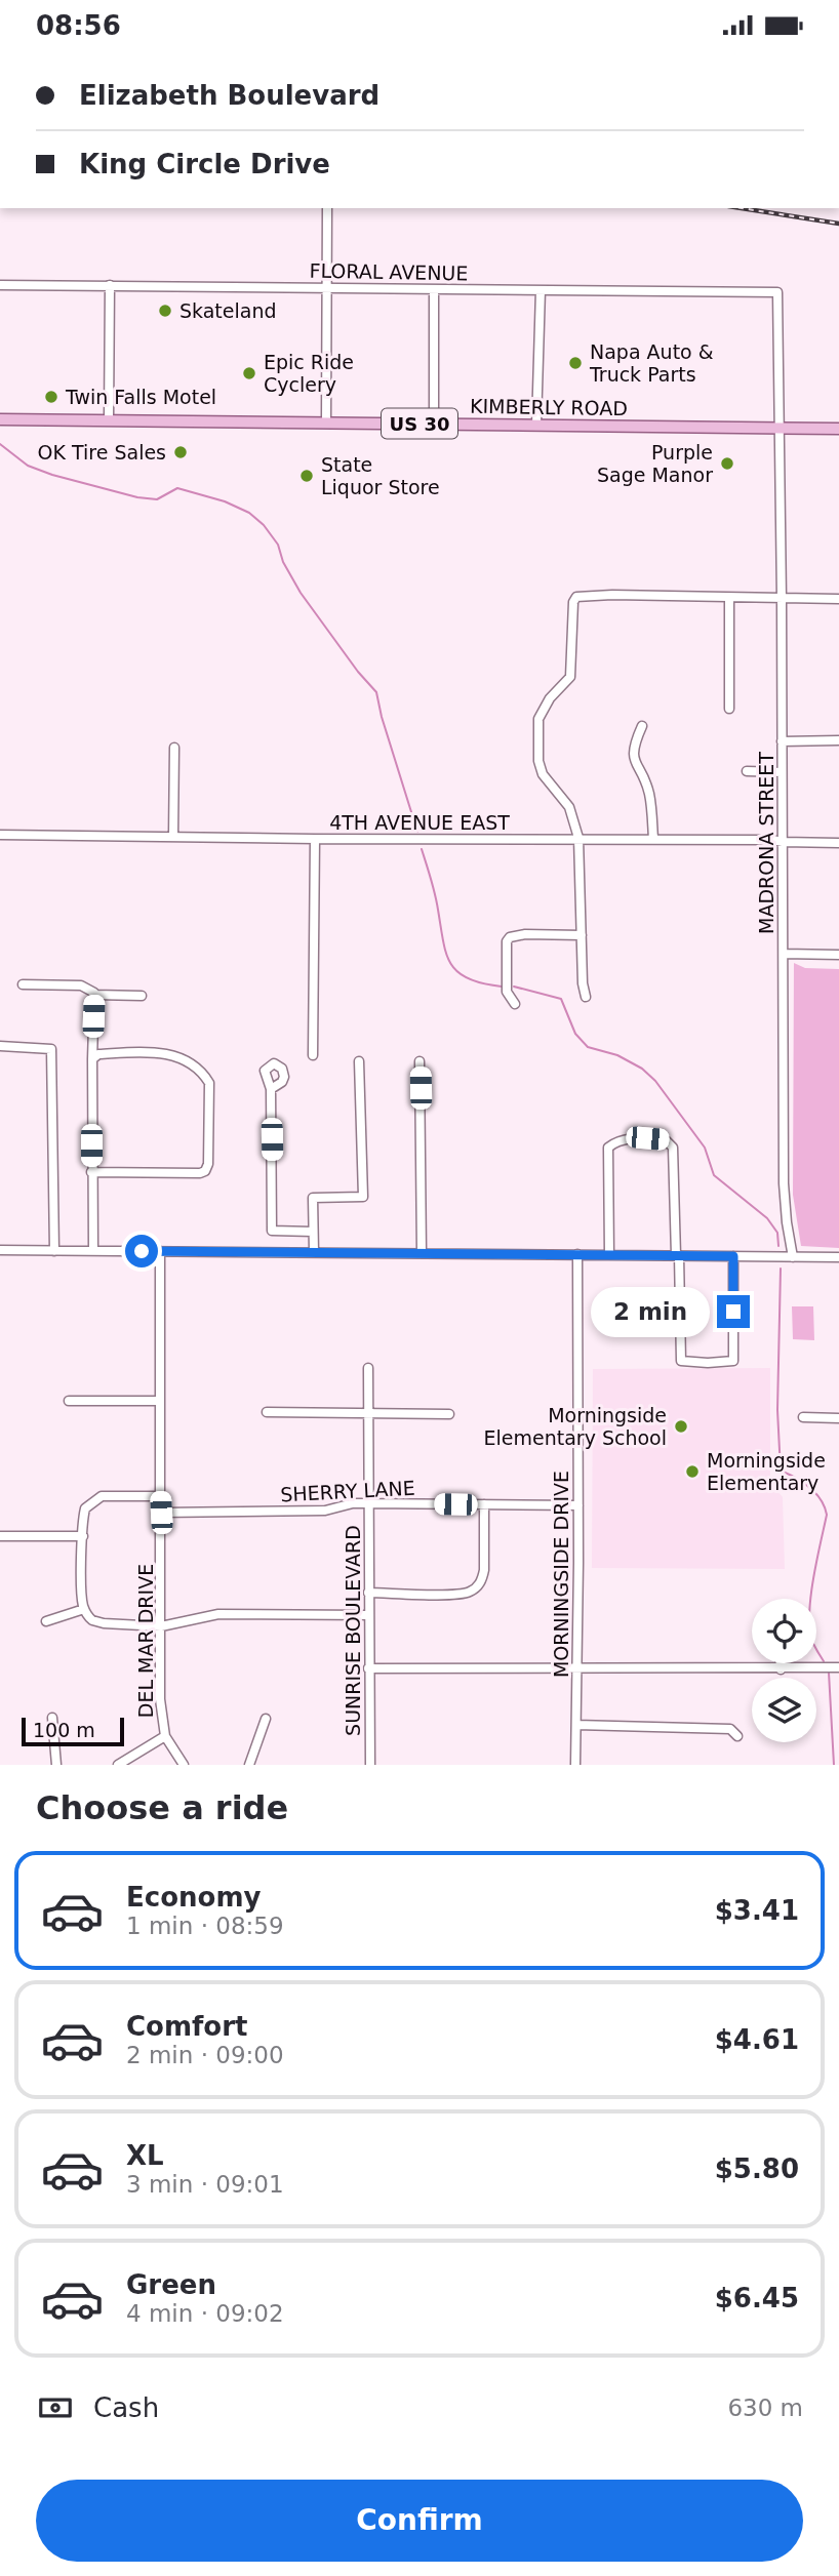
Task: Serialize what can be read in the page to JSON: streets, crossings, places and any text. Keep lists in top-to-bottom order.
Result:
{
  "streets": {
    "main road": ["KIMBERLY ROAD", "US 30"],
    "street": [
      "FLORAL AVENUE",
      "4TH AVENUE EAST",
      "MADRONA STREET",
      "SHERRY LANE",
      "MORNINGSIDE DRIVE",
      "SUNRISE BOULEVARD",
      "DEL MAR DRIVE"
    ]
  },
  "crossings": [
    ["FLORAL AVENUE", "MADRONA STREET"],
    ["KIMBERLY ROAD", "MADRONA STREET"],
    ["4TH AVENUE EAST", "MADRONA STREET"],
    ["SHERRY LANE", "MORNINGSIDE DRIVE"],
    ["SHERRY LANE", "SUNRISE BOULEVARD"],
    ["SHERRY LANE", "DEL MAR DRIVE"]
  ],
  "places": [
    "Skateland",
    "Napa Auto & Truck Parts",
    "Epic Ride Cyclery",
    "Twin Falls Motel",
    "OK Tire Sales",
    "Purple Sage Manor",
    "State Liquor Store",
    "Morningside Elementary School",
    "Morningside Elementary"
  ],
  "scale_bar": "100 m",
  "page": {
    "status": "08:56",
    "banner": ["Elizabeth Boulevard", "King Circle Drive"],
    "bubble": "2 min",
    "scale": "100 m",
    "heading": "Choose a ride",
    "list": [
      {
        "name": "Economy",
        "note": "1 min · 08:59",
        "value": "$3.41"
      },
      {
        "name": "Comfort",
        "note": "2 min · 09:00",
        "value": "$4.61"
      },
      {
        "name": "XL",
        "note": "3 min · 09:01",
        "value": "$5.80"
      },
      {
        "name": "Green",
        "note": "4 min · 09:02",
        "value": "$6.45"
      }
    ],
    "pay": ["Cash", "630 m"],
    "buttons": "Confirm"
  }
}
